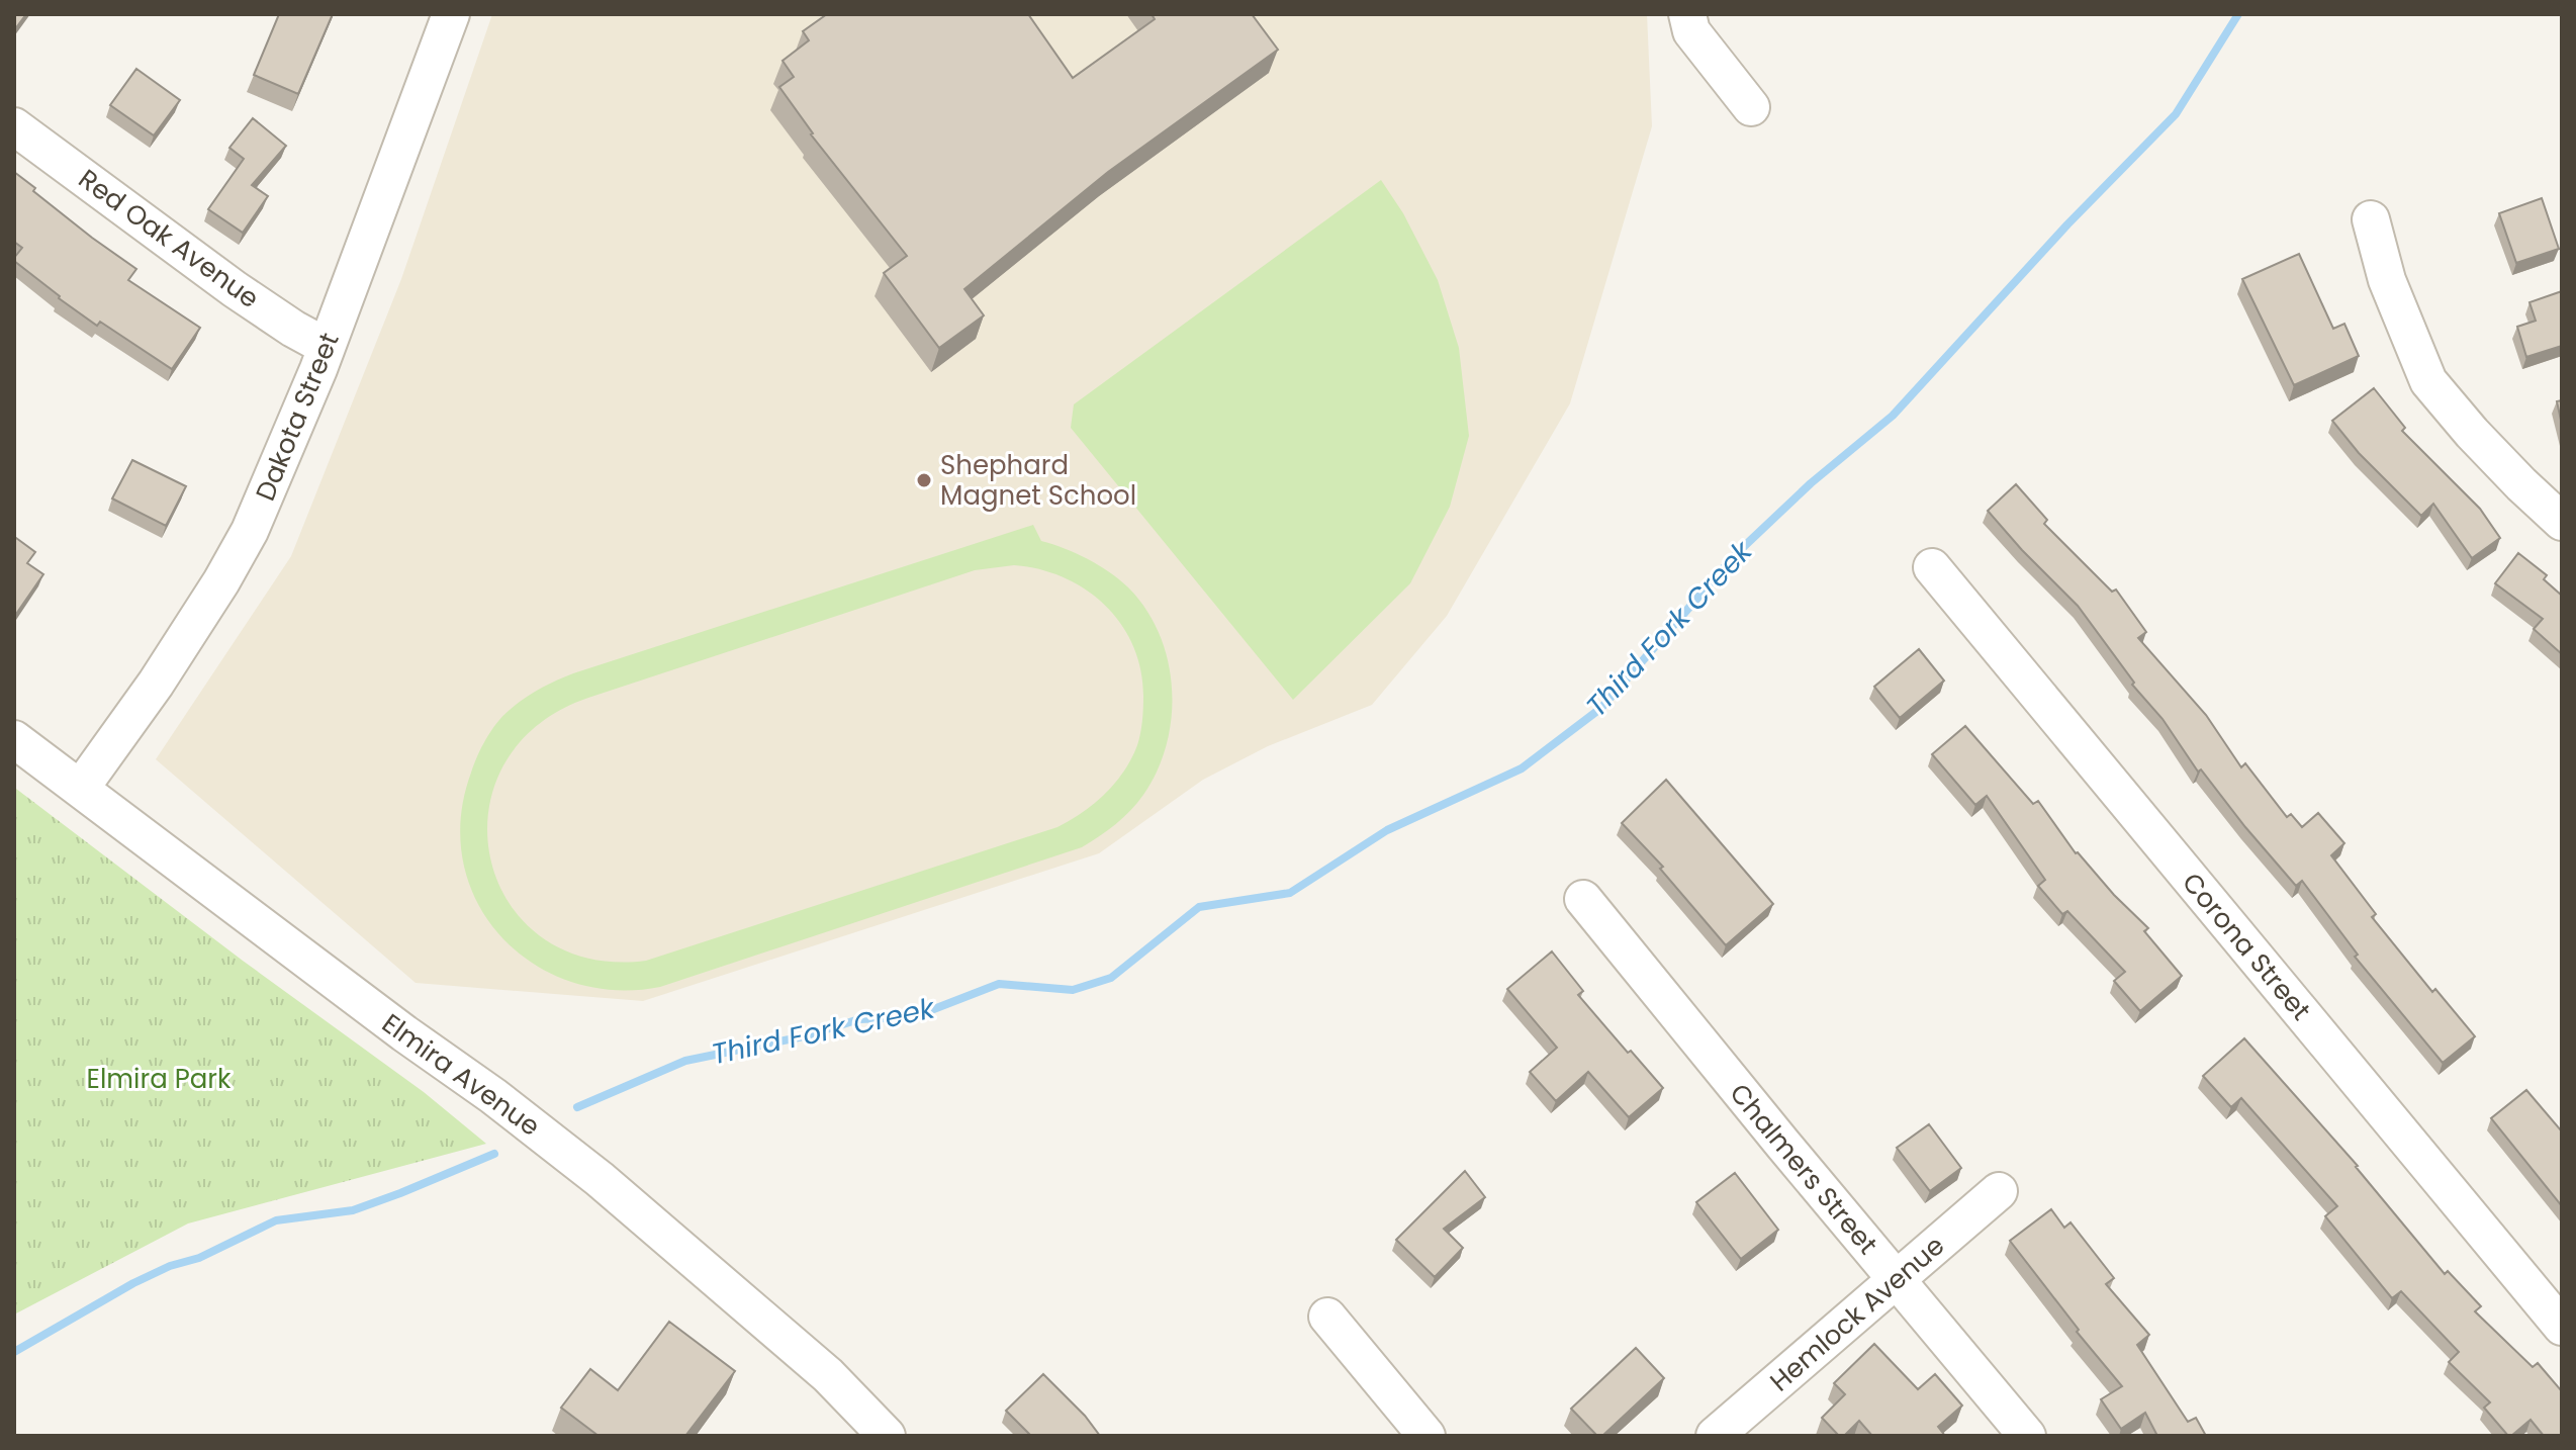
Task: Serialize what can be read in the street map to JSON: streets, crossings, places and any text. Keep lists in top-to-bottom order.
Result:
{
  "streets": {
    "street": [
      "Red Oak Avenue",
      "Dakota Street",
      "Corona Street",
      "Elmira Avenue",
      "Chalmers Street",
      "Hemlock Avenue"
    ]
  },
  "crossings": [
    ["Red Oak Avenue", "Dakota Street"],
    ["Dakota Street", "Elmira Avenue"],
    ["Chalmers Street", "Hemlock Avenue"]
  ],
  "water": ["Third Fork Creek"],
  "parks": ["Elmira Park"],
  "places": ["Shephard Magnet School"]
}
